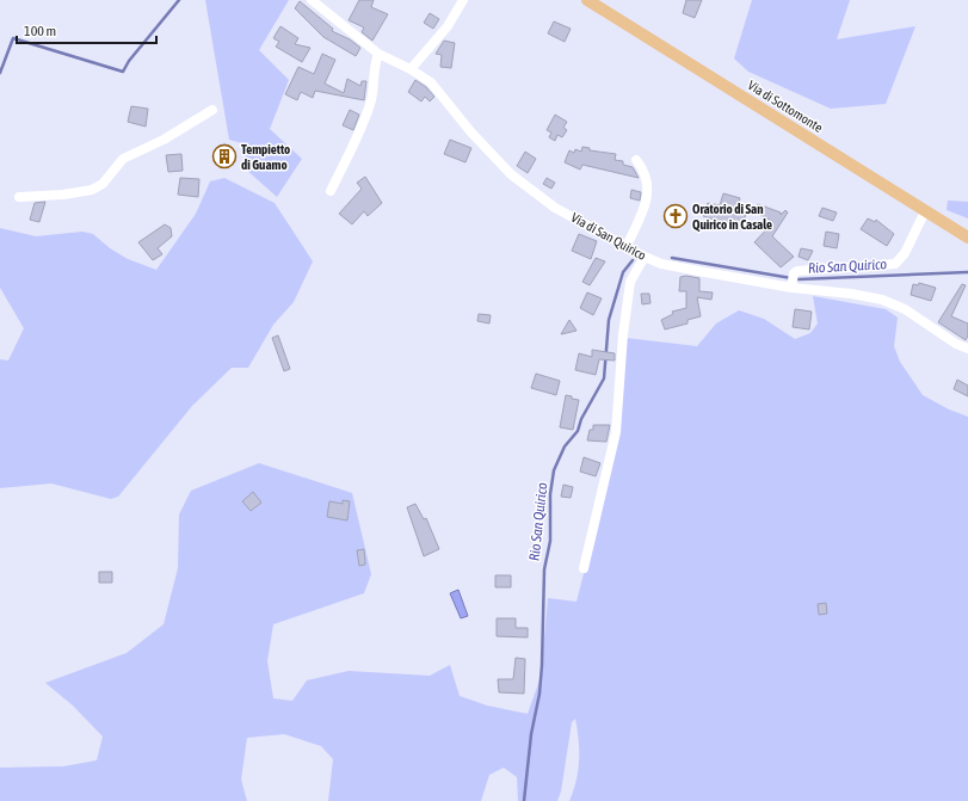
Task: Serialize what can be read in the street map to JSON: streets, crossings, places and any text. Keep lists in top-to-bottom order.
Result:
{
  "streets": {
    "main road": ["Via di Sottomonte"],
    "street": ["Via di San Quirico"]
  },
  "water": ["Rio San Quirico"],
  "places": {
    "building": ["Tempietto di Guamo"],
    "church": ["Oratorio di San Quirico in Casale"]
  },
  "scale_bar": "100 m"
}
